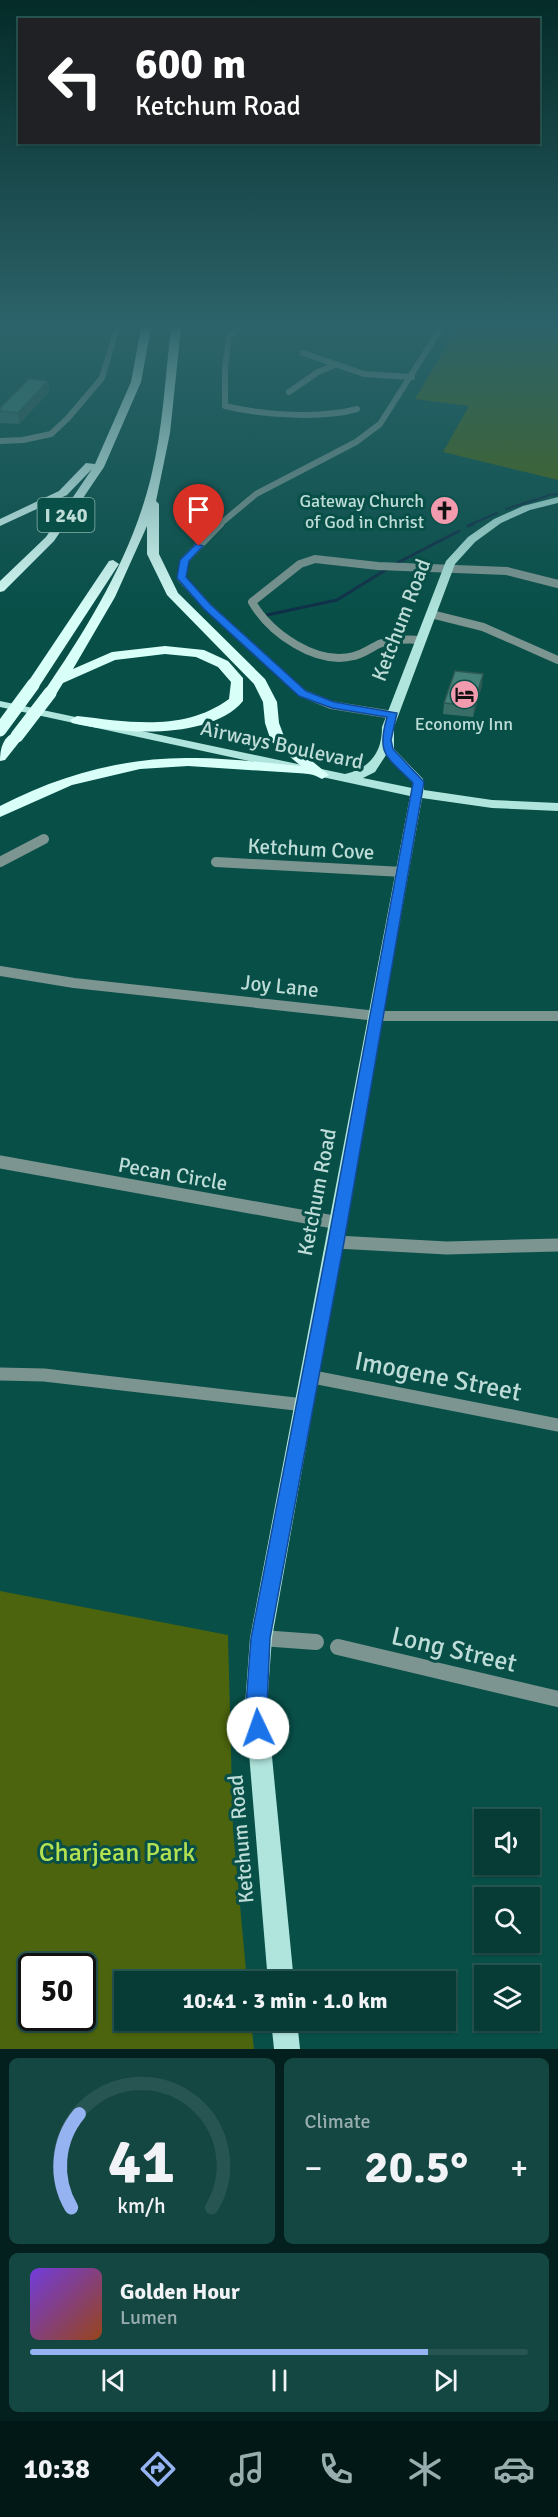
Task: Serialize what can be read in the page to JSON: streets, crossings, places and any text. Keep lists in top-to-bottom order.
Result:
{
  "streets": {
    "highway": ["I 240"],
    "main road": ["Ketchum Road", "Airways Boulevard"],
    "street": [
      "Ketchum Cove",
      "Joy Lane",
      "Pecan Circle",
      "Imogene Street",
      "Long Street"
    ]
  },
  "crossings": [
    ["Ketchum Road", "Airways Boulevard"],
    ["Ketchum Road", "Ketchum Cove"],
    ["Ketchum Road", "Joy Lane"],
    ["Ketchum Road", "Pecan Circle"],
    ["Ketchum Road", "Imogene Street"]
  ],
  "parks": ["Charjean Park"],
  "places": {
    "church": ["Gateway Church of God in Christ"],
    "hotel": ["Economy Inn"]
  },
  "page": {
    "turn": ["600 m", "Ketchum Road"],
    "limit": "50",
    "trip": "10:41 · 3 min · 1.0 km",
    "tile": "Climate",
    "heat": ["−", "20.5°", "+"],
    "song": ["Golden Hour", "Lumen"],
    "tabs": "10:38",
    "gauge": ["41", "km/h"]
  }
}
